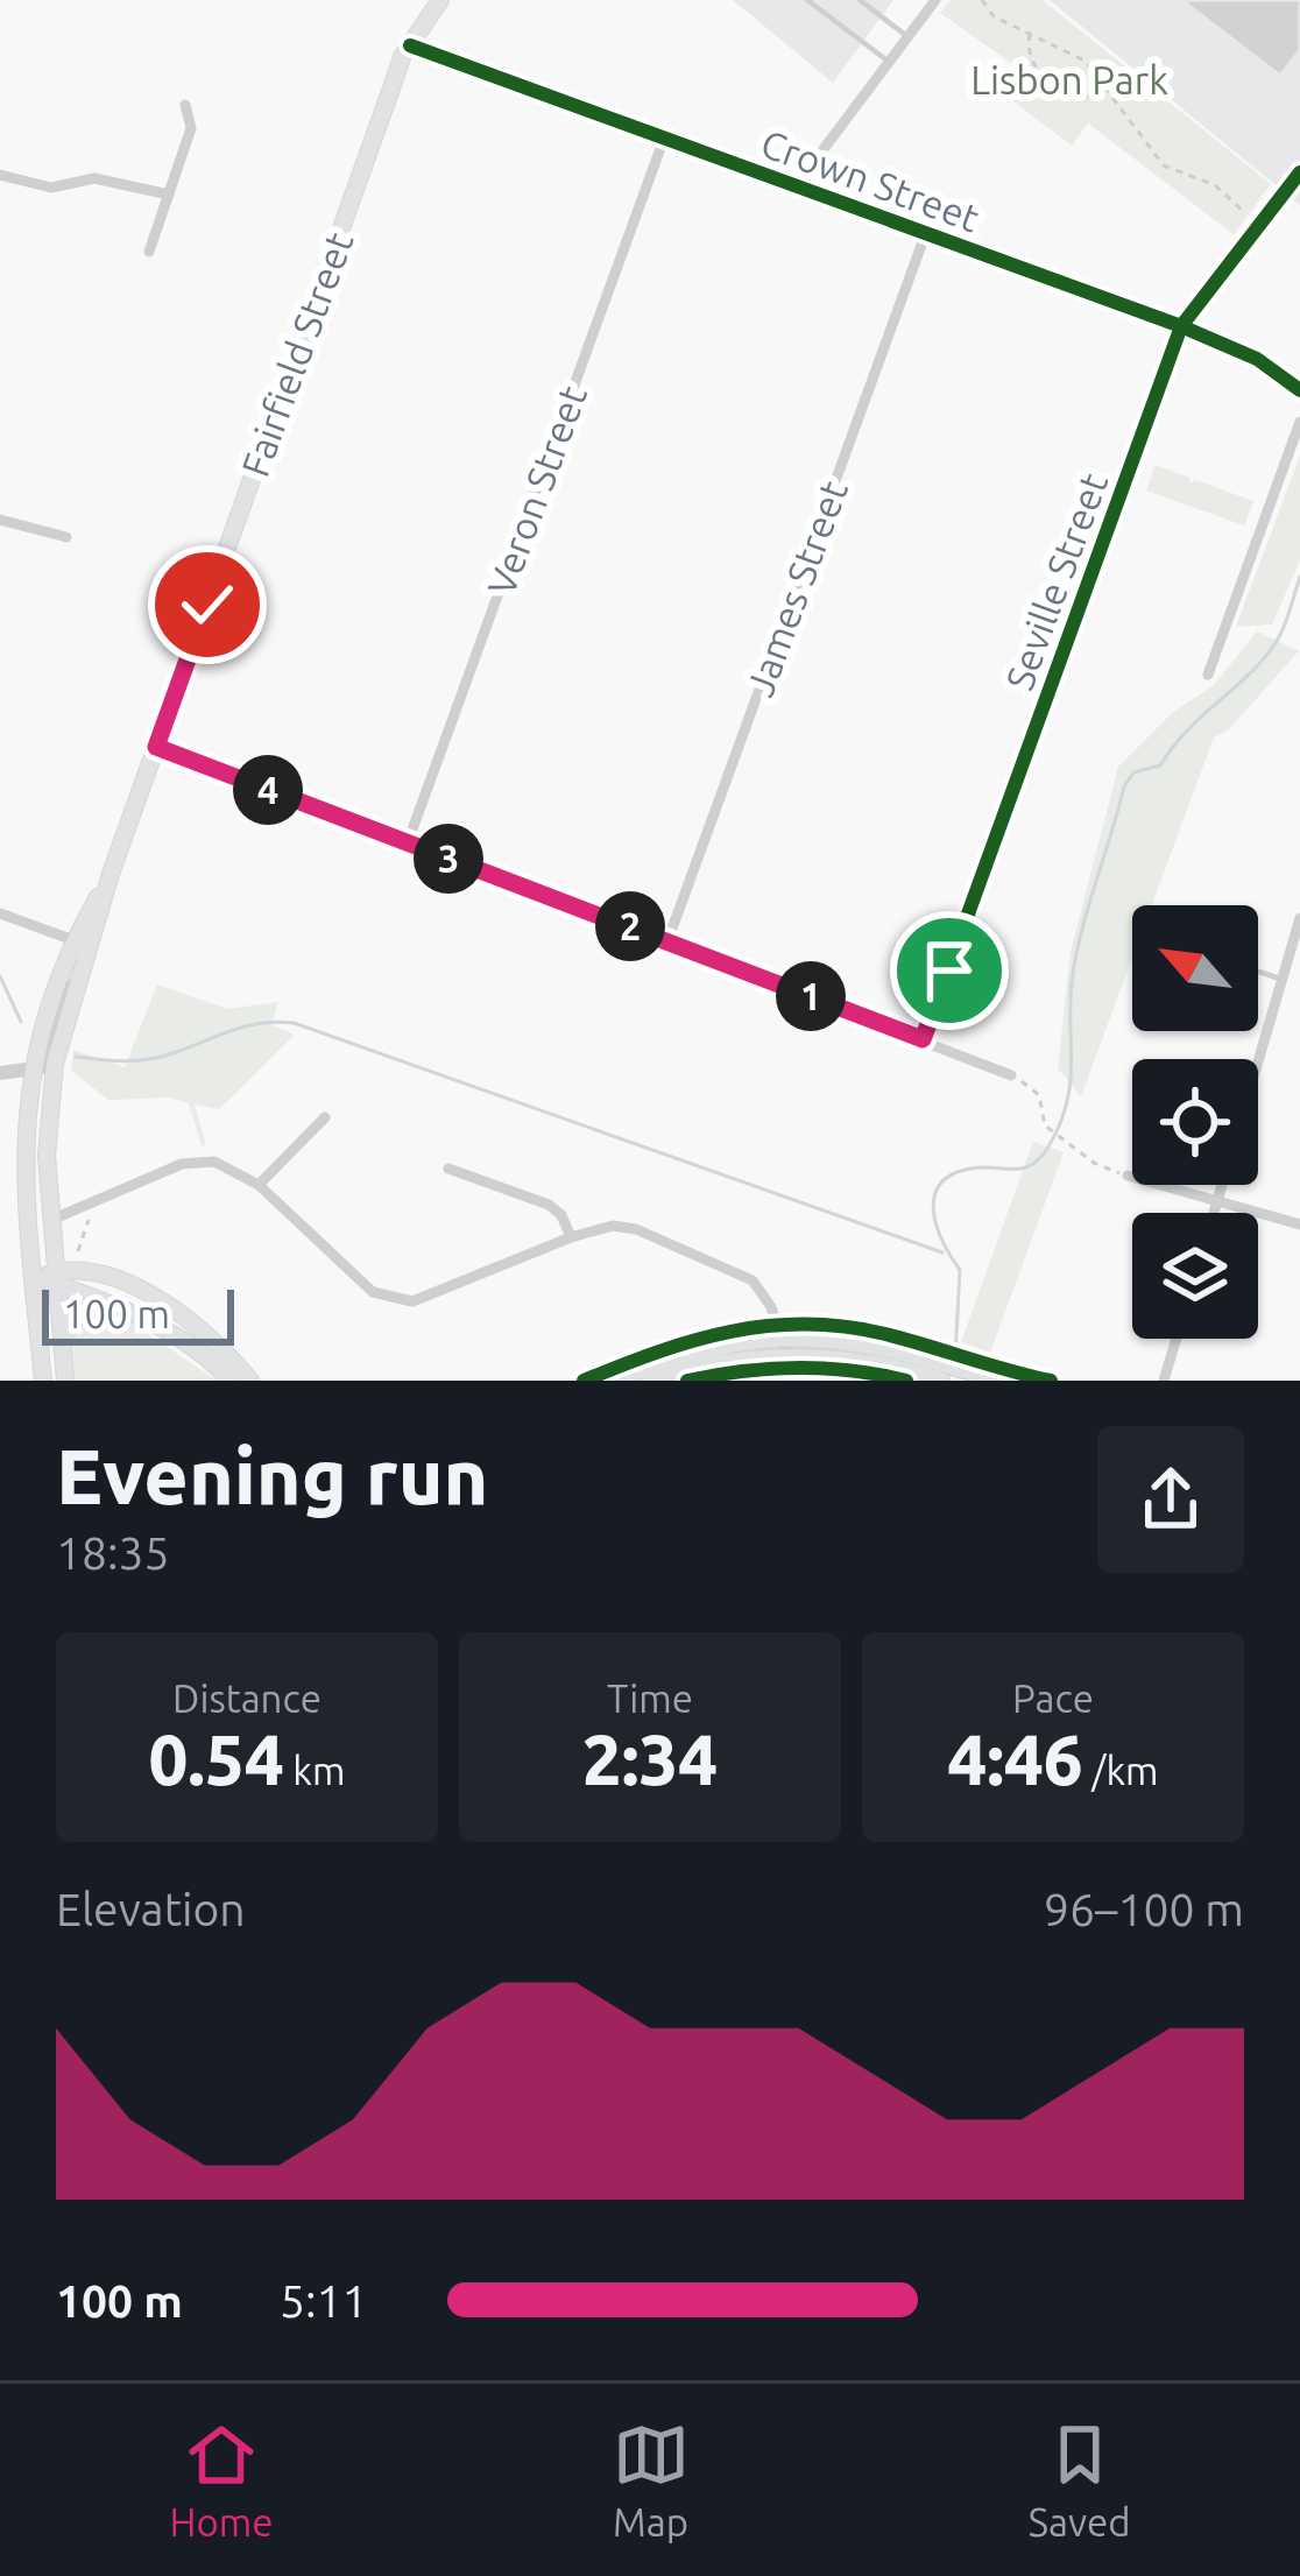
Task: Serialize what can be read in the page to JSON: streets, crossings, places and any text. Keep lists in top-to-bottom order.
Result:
{
  "streets": {
    "main road": ["Fairfield Street"],
    "street": [
      "Crown Street",
      "Veron Street",
      "Seville Street",
      "James Street"
    ]
  },
  "crossings": [
    ["Crown Street", "Fairfield Street"],
    ["Crown Street", "Veron Street"],
    ["Crown Street", "Seville Street"],
    ["Crown Street", "James Street"]
  ],
  "parks": ["Lisbon Park"],
  "scale_bar": "100 m",
  "north": "top left",
  "page": {
    "pins": [
      "4",
      "3",
      "2",
      "1"
    ],
    "scale": "100 m",
    "heading": ["Evening run", "18:35"],
    "stats": [
      ["Distance", "0.54 km"],
      ["Time", "2:34"],
      ["Pace", "4:46 /km"]
    ],
    "chart": ["Elevation", "96–100 m"],
    "list": [
      {
        "name": "100 m",
        "note": "5:11"
      }
    ],
    "tabs": ["Home", "Map", "Saved"]
  }
}
